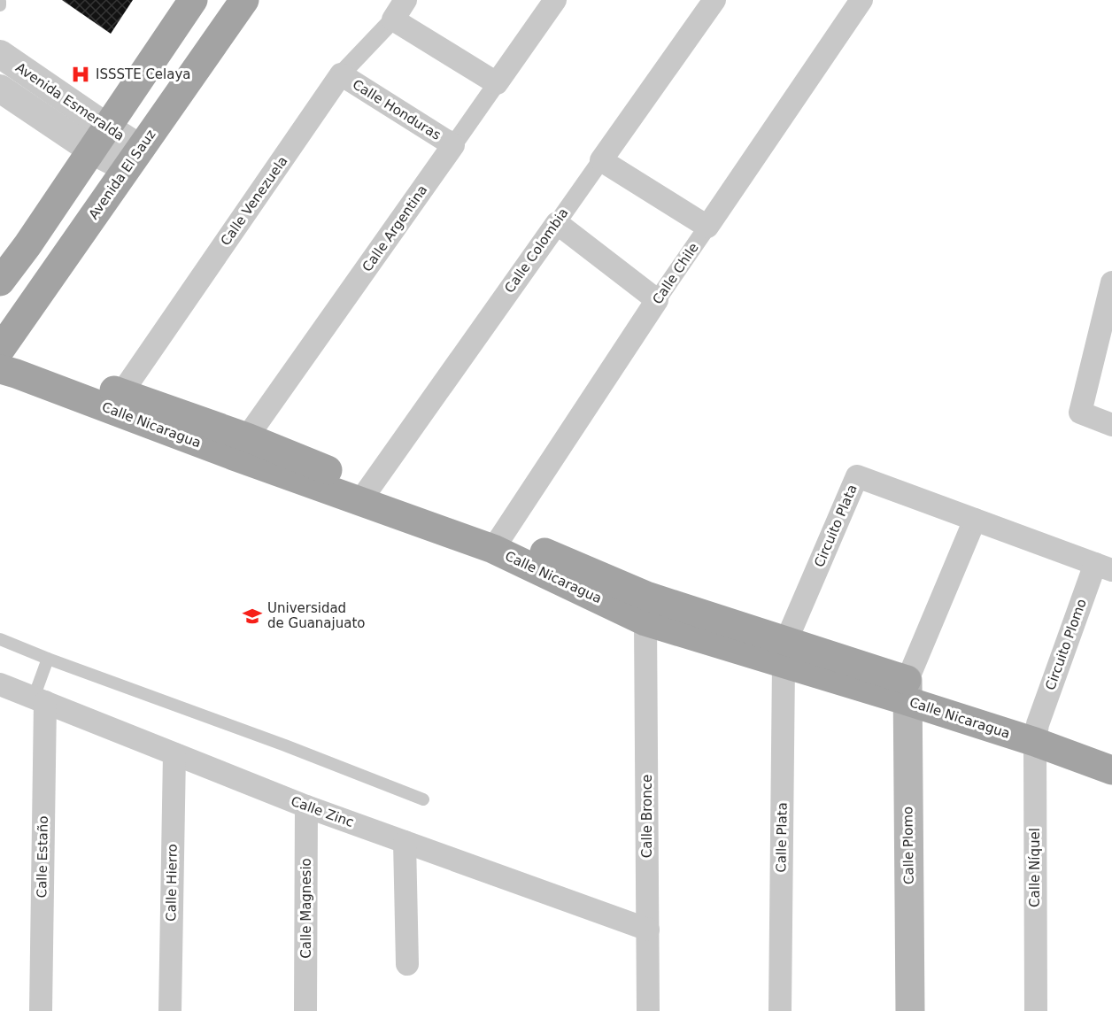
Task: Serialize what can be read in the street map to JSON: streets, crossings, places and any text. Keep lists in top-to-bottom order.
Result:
{
  "streets": {
    "main road": ["Avenida El Sauz", "Calle Nicaragua", "Calle Plomo"],
    "street": [
      "Avenida Esmeralda",
      "Calle Honduras",
      "Calle Venezuela",
      "Calle Argentina",
      "Calle Colombia",
      "Calle Chile",
      "Circuito Plata",
      "Circuito Plomo",
      "Calle Zinc",
      "Calle Bronce",
      "Calle Plata",
      "Calle Estaño",
      "Calle Níquel",
      "Calle Hierro",
      "Calle Magnesio"
    ]
  },
  "crossings": [
    ["Avenida Esmeralda", "Avenida El Sauz"],
    ["Calle Honduras", "Calle Venezuela"],
    ["Calle Honduras", "Calle Argentina"],
    ["Avenida El Sauz", "Calle Nicaragua"],
    ["Calle Venezuela", "Calle Nicaragua"],
    ["Calle Argentina", "Calle Nicaragua"],
    ["Calle Colombia", "Calle Nicaragua"],
    ["Calle Chile", "Calle Nicaragua"],
    ["Calle Nicaragua", "Circuito Plata"],
    ["Calle Nicaragua", "Circuito Plomo"],
    ["Calle Nicaragua", "Calle Bronce"],
    ["Calle Nicaragua", "Calle Plata"],
    ["Calle Nicaragua", "Calle Plomo"],
    ["Calle Nicaragua", "Calle Níquel"],
    ["Circuito Plata", "Circuito Plomo"],
    ["Circuito Plata", "Calle Plata"],
    ["Circuito Plomo", "Calle Níquel"],
    ["Calle Zinc", "Calle Bronce"],
    ["Calle Zinc", "Calle Estaño"],
    ["Calle Zinc", "Calle Hierro"],
    ["Calle Zinc", "Calle Magnesio"]
  ],
  "places": {
    "hospital": ["ISSSTE Celaya"],
    "school or university": ["Universidad de Guanajuato"]
  }
}
